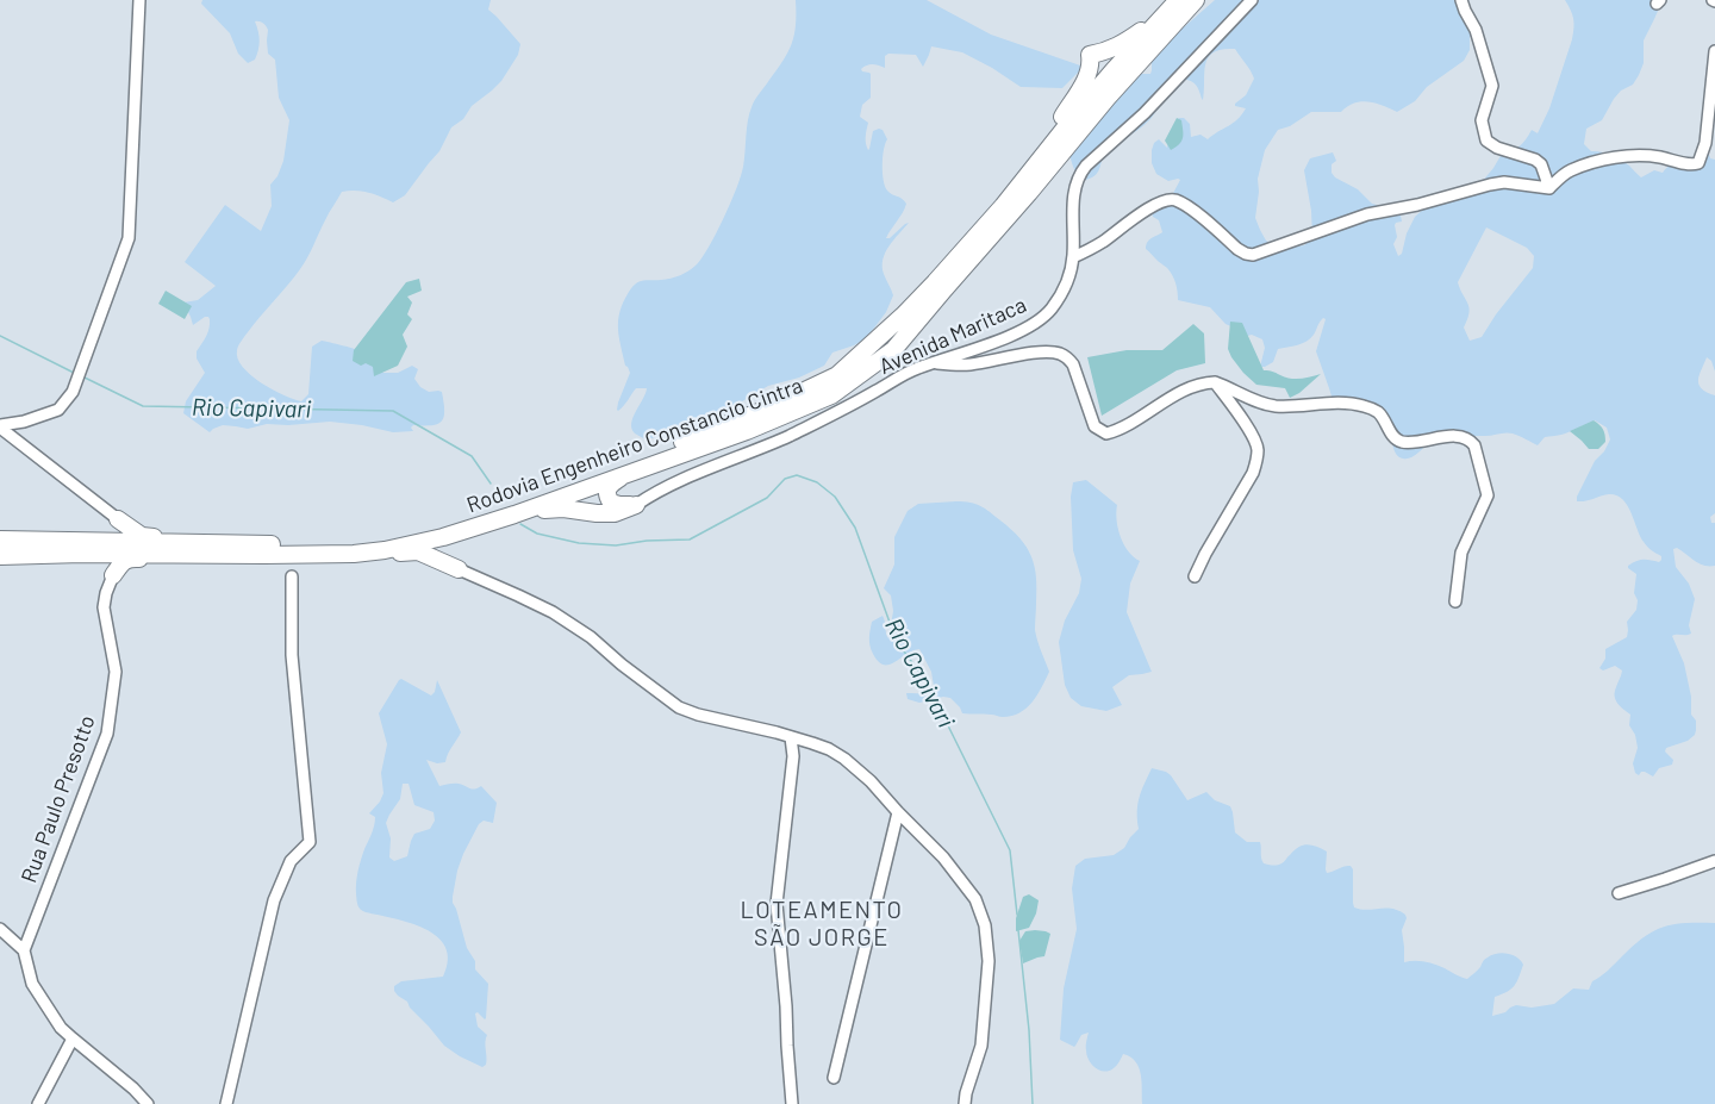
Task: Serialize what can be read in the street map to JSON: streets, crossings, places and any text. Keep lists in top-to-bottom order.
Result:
{
  "streets": {
    "highway": ["Rodovia Engenheiro Constancio Cintra"],
    "street": ["Avenida Maritaca", "Rua Paulo Presotto"]
  },
  "districts": ["LOTEAMENTO SÃO JORGE"],
  "water": ["Rio Capivari"]
}
